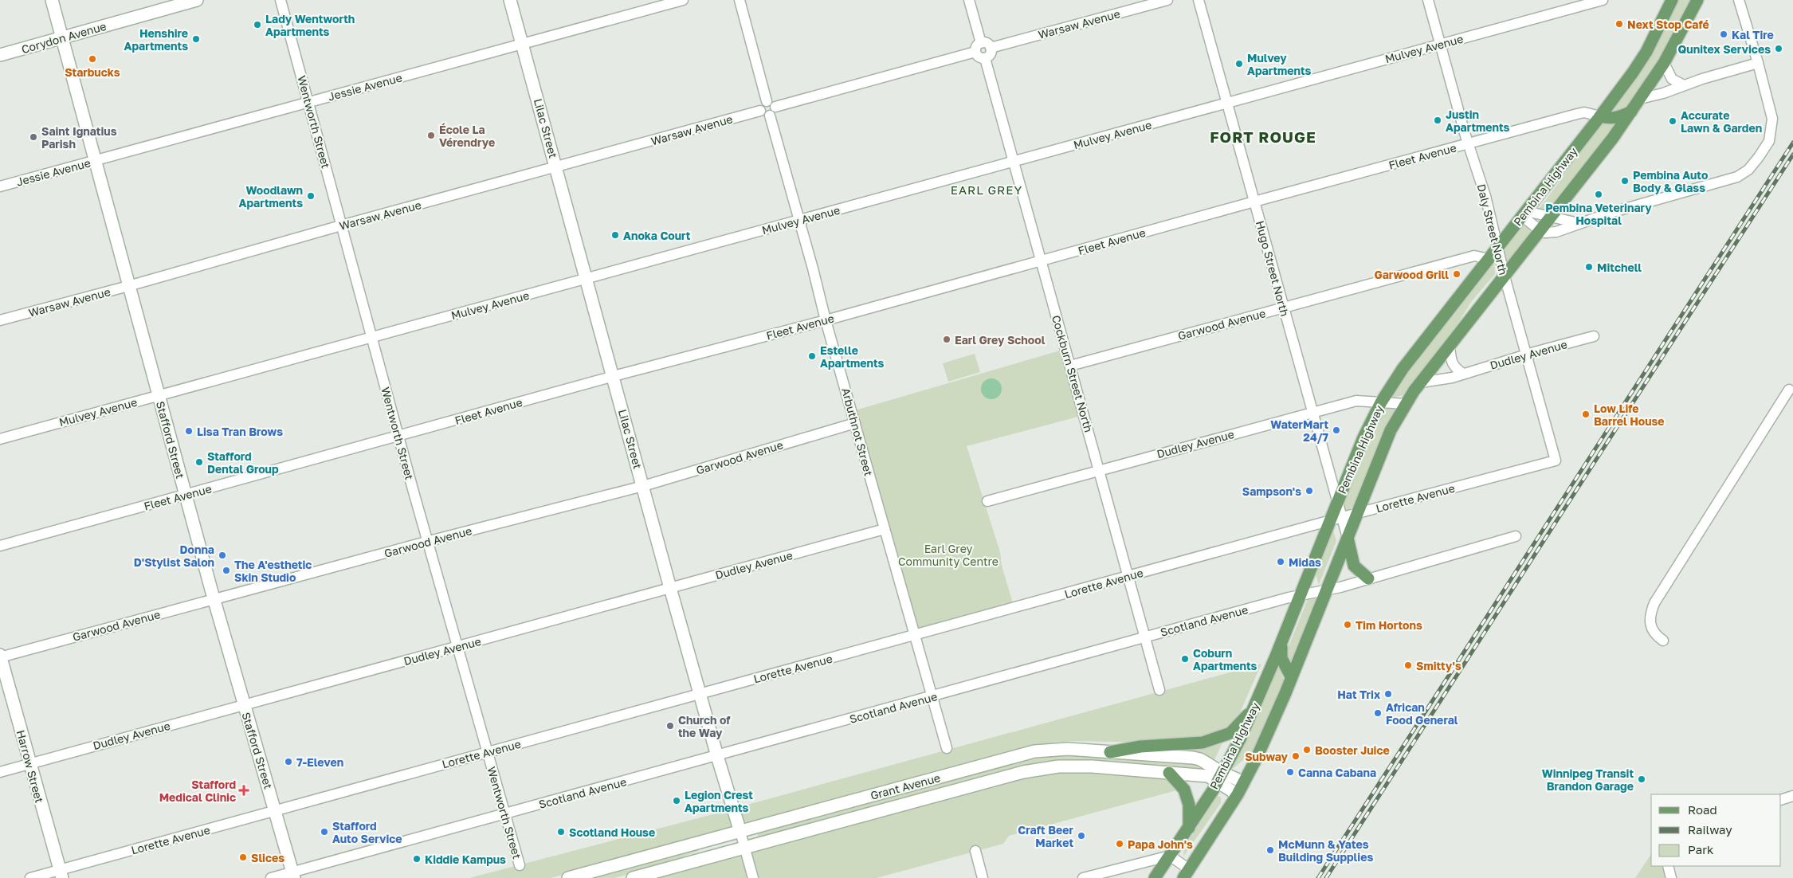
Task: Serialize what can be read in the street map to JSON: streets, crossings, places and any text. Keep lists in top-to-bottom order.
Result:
{
  "streets": {
    "main road": ["Pembina Highway"],
    "street": [
      "Warsaw Avenue",
      "Corydon Avenue",
      "Mulvey Avenue",
      "Jessie Avenue",
      "Wentworth Street",
      "Lilac Street",
      "Fleet Avenue",
      "Daly Street North",
      "Hugo Street North",
      "Garwood Avenue",
      "Dudley Avenue",
      "Cockburn Street North",
      "Arbuthnot Street",
      "Stafford Street",
      "Lorette Avenue",
      "Scotland Avenue",
      "Harrow Street",
      "Grant Avenue"
    ]
  },
  "crossings": [
    ["Warsaw Avenue", "Wentworth Street"],
    ["Warsaw Avenue", "Lilac Street"],
    ["Warsaw Avenue", "Cockburn Street North"],
    ["Warsaw Avenue", "Arbuthnot Street"],
    ["Warsaw Avenue", "Stafford Street"],
    ["Corydon Avenue", "Stafford Street"],
    ["Mulvey Avenue", "Wentworth Street"],
    ["Mulvey Avenue", "Lilac Street"],
    ["Mulvey Avenue", "Daly Street North"],
    ["Mulvey Avenue", "Hugo Street North"],
    ["Mulvey Avenue", "Cockburn Street North"],
    ["Mulvey Avenue", "Arbuthnot Street"],
    ["Mulvey Avenue", "Stafford Street"],
    ["Jessie Avenue", "Wentworth Street"],
    ["Jessie Avenue", "Lilac Street"],
    ["Jessie Avenue", "Stafford Street"],
    ["Wentworth Street", "Fleet Avenue"],
    ["Wentworth Street", "Garwood Avenue"],
    ["Wentworth Street", "Dudley Avenue"],
    ["Wentworth Street", "Lorette Avenue"],
    ["Wentworth Street", "Scotland Avenue"],
    ["Lilac Street", "Fleet Avenue"],
    ["Lilac Street", "Garwood Avenue"],
    ["Lilac Street", "Dudley Avenue"],
    ["Lilac Street", "Lorette Avenue"],
    ["Lilac Street", "Scotland Avenue"],
    ["Lilac Street", "Grant Avenue"],
    ["Fleet Avenue", "Pembina Highway"],
    ["Fleet Avenue", "Daly Street North"],
    ["Fleet Avenue", "Hugo Street North"],
    ["Fleet Avenue", "Cockburn Street North"],
    ["Fleet Avenue", "Arbuthnot Street"],
    ["Fleet Avenue", "Stafford Street"],
    ["Pembina Highway", "Daly Street North"],
    ["Pembina Highway", "Hugo Street North"],
    ["Pembina Highway", "Garwood Avenue"],
    ["Pembina Highway", "Dudley Avenue"],
    ["Pembina Highway", "Lorette Avenue"],
    ["Pembina Highway", "Scotland Avenue"],
    ["Pembina Highway", "Grant Avenue"],
    ["Daly Street North", "Dudley Avenue"],
    ["Daly Street North", "Lorette Avenue"],
    ["Hugo Street North", "Garwood Avenue"],
    ["Hugo Street North", "Dudley Avenue"],
    ["Garwood Avenue", "Cockburn Street North"],
    ["Garwood Avenue", "Arbuthnot Street"],
    ["Garwood Avenue", "Stafford Street"],
    ["Garwood Avenue", "Harrow Street"],
    ["Dudley Avenue", "Cockburn Street North"],
    ["Dudley Avenue", "Arbuthnot Street"],
    ["Dudley Avenue", "Stafford Street"],
    ["Dudley Avenue", "Harrow Street"],
    ["Cockburn Street North", "Lorette Avenue"],
    ["Cockburn Street North", "Scotland Avenue"],
    ["Arbuthnot Street", "Lorette Avenue"],
    ["Arbuthnot Street", "Scotland Avenue"],
    ["Stafford Street", "Lorette Avenue"],
    ["Stafford Street", "Scotland Avenue"],
    ["Lorette Avenue", "Harrow Street"]
  ],
  "districts": ["FORT ROUGE", "EARL GREY"],
  "parks": ["Earl Grey Community Centre"],
  "places": {
    "other": [
      "Next Stop Café",
      "Lady Wentworth Apartments",
      "Kal Tire",
      "Henshire Apartments",
      "Qunitex Services",
      "Starbucks",
      "Mulvey Apartments",
      "Justin Apartments",
      "Accurate Lawn & Garden",
      "École La Vérendrye",
      "Saint Ignatius Parish",
      "Pembina Auto Body & Glass",
      "Pembina Veterinary Hospital",
      "Woodlawn Apartments",
      "Anoka Court",
      "Mitchell",
      "Garwood Grill",
      "Earl Grey School",
      "Estelle Apartments",
      "Low Life Barrel House",
      "WaterMart 24/7",
      "Lisa Tran Brows",
      "Stafford Dental Group",
      "Sampson's",
      "Donna D'Stylist Salon",
      "Midas",
      "The A'esthetic Skin Studio",
      "Tim Hortons",
      "Coburn Apartments",
      "Smitty's",
      "Hat Trix",
      "African Food General",
      "Church of the Way",
      "Booster Juice",
      "Subway",
      "7-Eleven",
      "Canna Cabana",
      "Winnipeg Transit Brandon Garage",
      "Legion Crest Apartments",
      "Stafford Auto Service",
      "Scotland House",
      "Craft Beer Market",
      "Papa John's",
      "McMunn & Yates Building Supplies",
      "Slices",
      "Kiddie Kampus"
    ],
    "health": ["Stafford Medical Clinic"]
  },
  "legend": ["Road", "Railway", "Park"]
}
